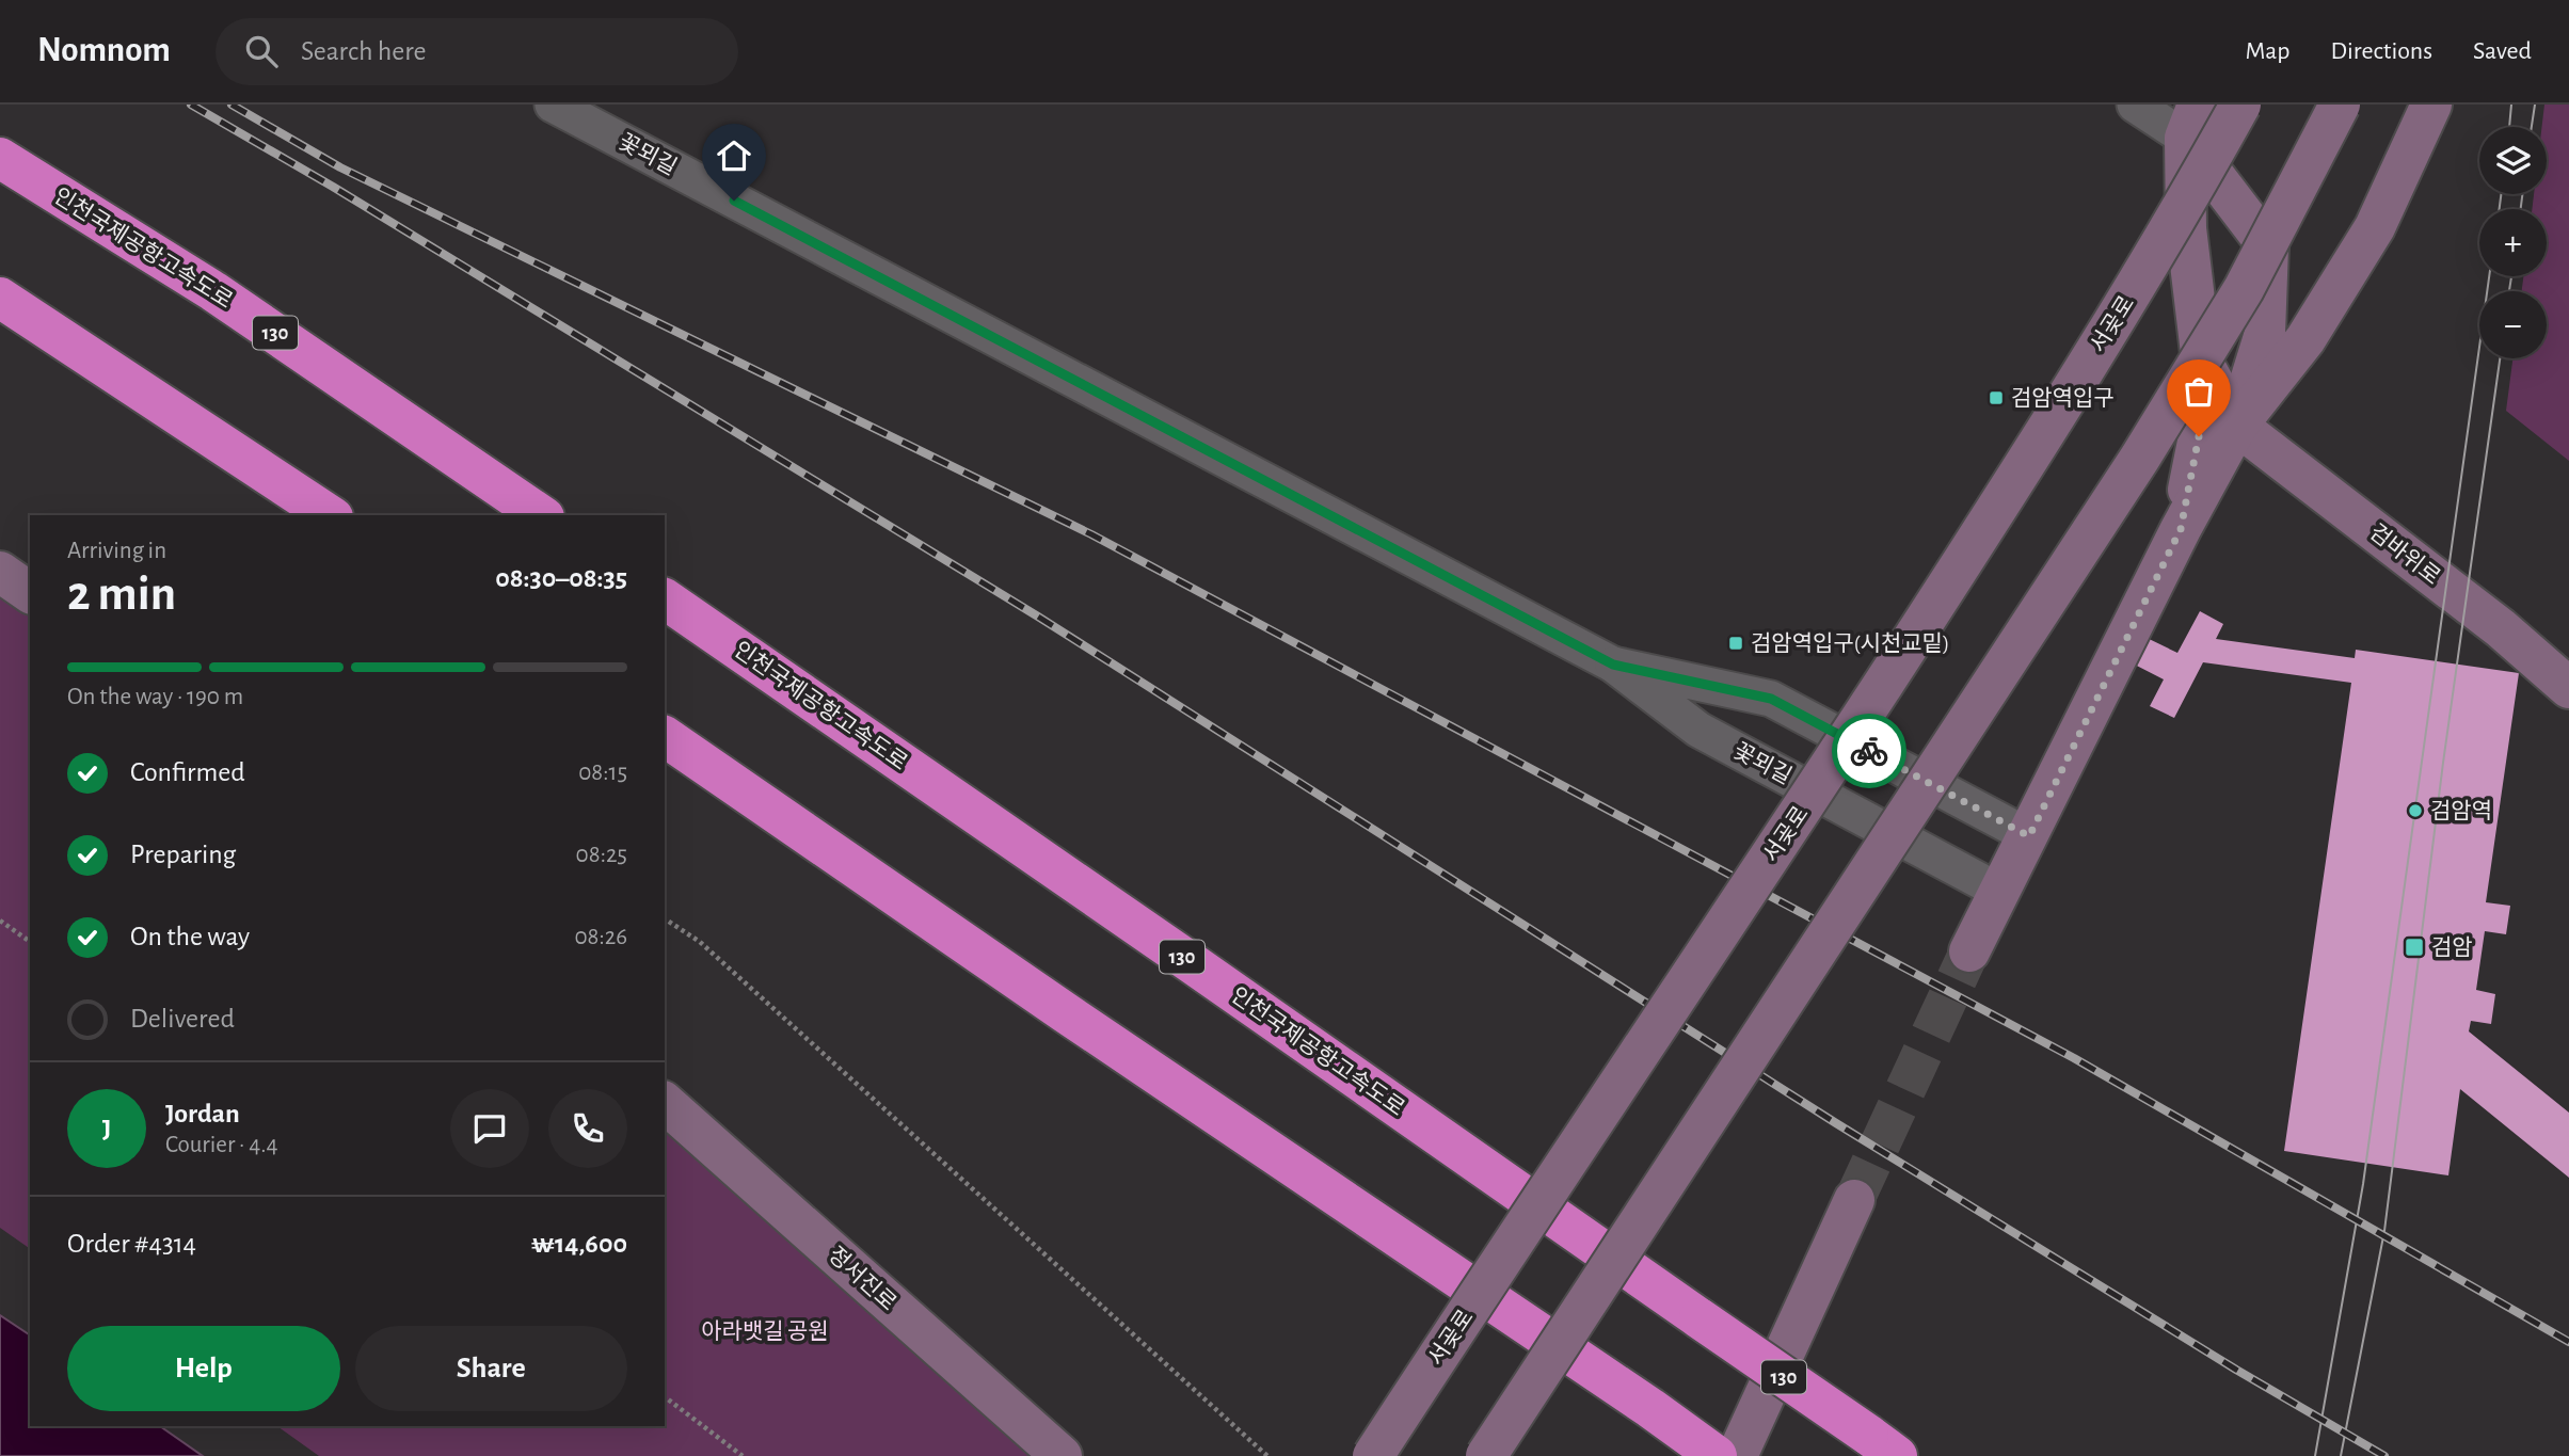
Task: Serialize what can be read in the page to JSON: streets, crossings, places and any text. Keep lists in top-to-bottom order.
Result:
{
  "streets": {
    "highway": ["인천국제공항고속도로", "130"],
    "main road": ["서곶로", "검바위로", "정서진로"],
    "street": ["꽃뫼길"]
  },
  "parks": ["아라뱃길 공원"],
  "places": {
    "transit": ["검암역입구", "검암역입구(시천교밑)", "검암"],
    "other": ["검암역"]
  },
  "page": {
    "header": "Nomnom",
    "search": "Search here",
    "nav": ["Map", "Directions", "Saved"],
    "map_buttons": ["+", "−"],
    "heading": ["2 min", "Arriving in", "08:30–08:35"],
    "panel": [
      "Jordan",
      "Courier · 4.4",
      "Order #4314",
      "₩14,600"
    ],
    "bar": "On the way · 190 m",
    "list": [
      ["Confirmed", "08:15"],
      ["Preparing", "08:25"],
      ["On the way", "08:26"],
      "Delivered"
    ],
    "round": "J",
    "buttons": ["Help", "Share"]
  }
}
